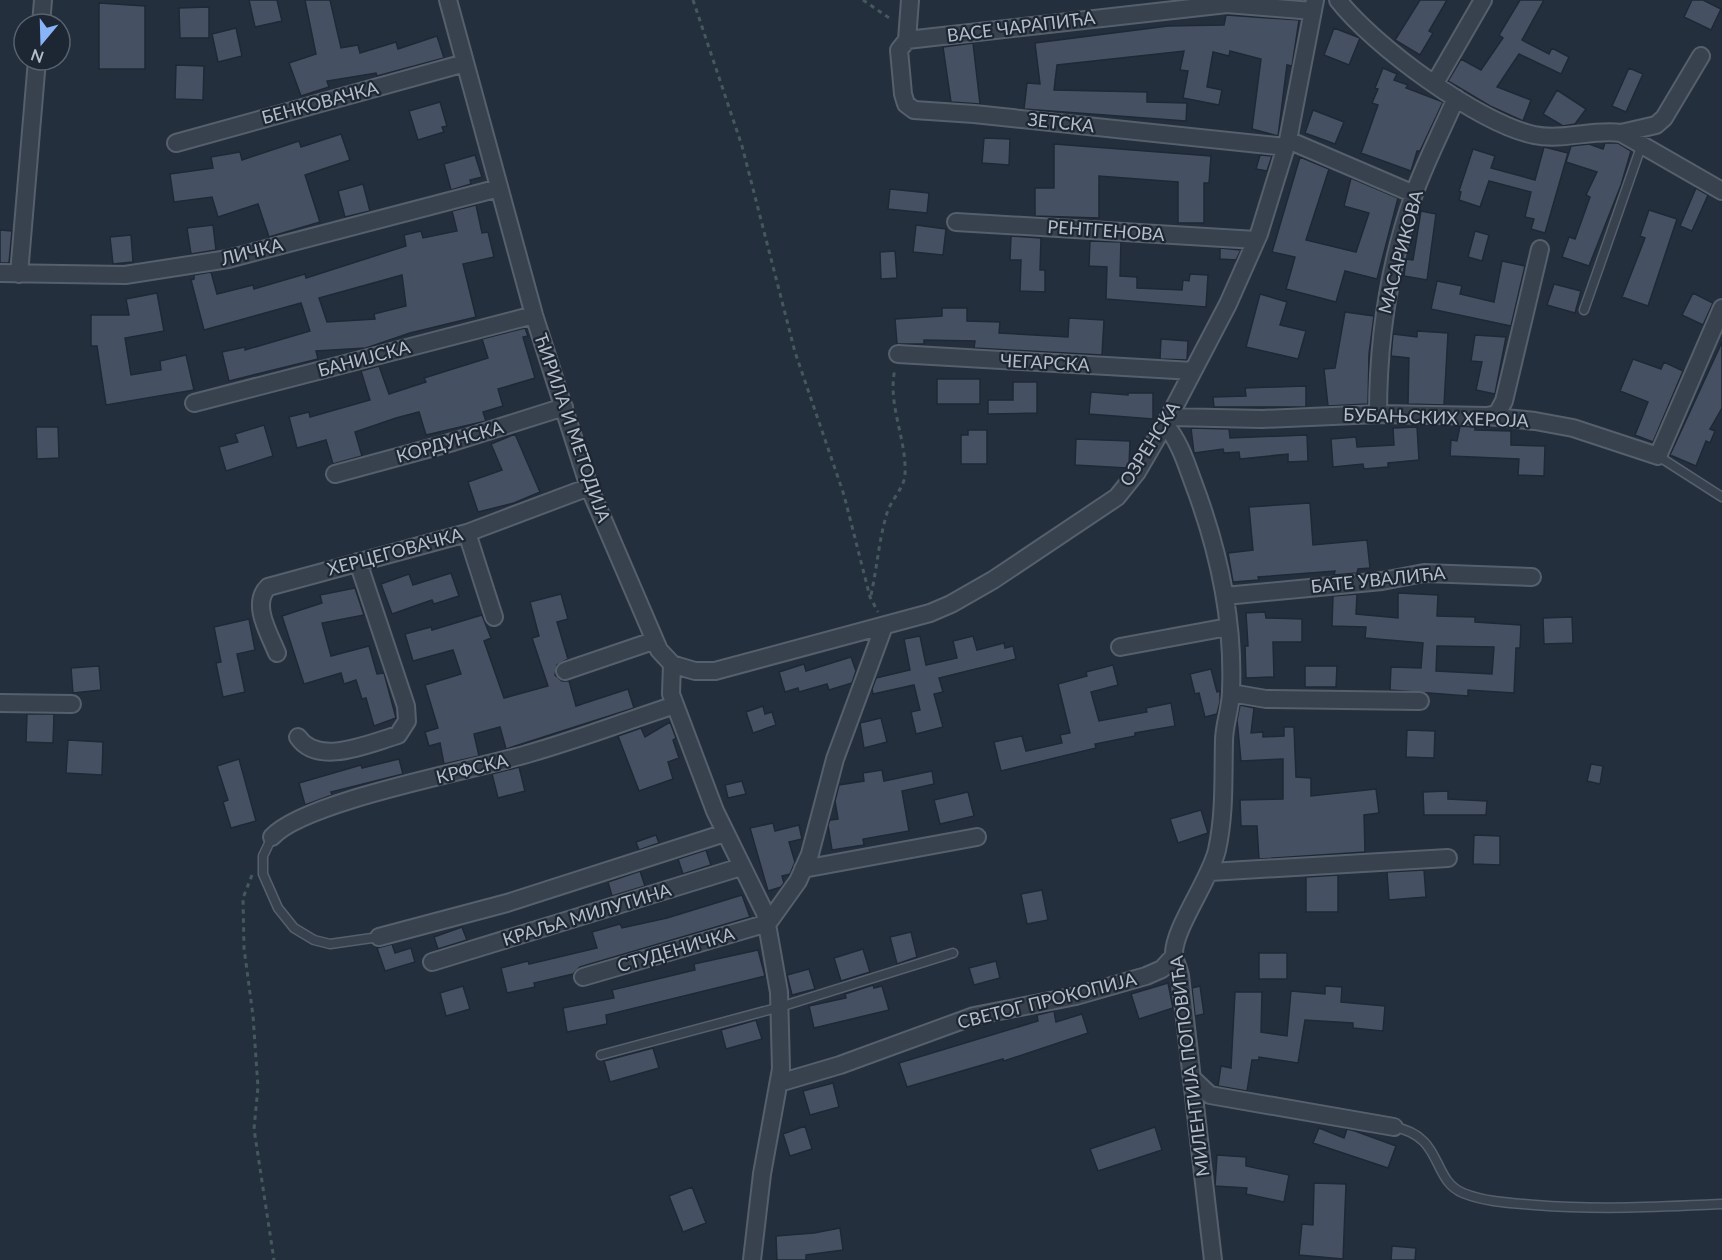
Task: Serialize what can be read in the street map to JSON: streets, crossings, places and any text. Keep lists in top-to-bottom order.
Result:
{
  "streets": {
    "street": [
      "ВАСЕ ЧАРАПИЋА",
      "БЕНКОВАЧКА",
      "ЗЕТСКА",
      "РЕНТГЕНОВА",
      "ЛИЧКА",
      "МАСАРИКОВА",
      "БАНИЈСКА",
      "ЧЕГАРСКА",
      "БУБАЊСКИХ ХЕРОЈА",
      "ЋИРИЛА И МЕТОДИЈА",
      "КОРДУНСКА",
      "ОЗРЕНСКА",
      "ХЕРЦЕГОВАЧКА",
      "БАТЕ УВАЛИЋА",
      "КРФСКА",
      "КРАЉА МИЛУТИНА",
      "СТУДЕНИЧКА",
      "СВЕТОГ ПРОКОПИЈА",
      "МИЛЕНТИЈА ПОПОВИЋА"
    ]
  },
  "crossings": [
    ["ВАСЕ ЧАРАПИЋА", "ЗЕТСКА"],
    ["ВАСЕ ЧАРАПИЋА", "ОЗРЕНСКА"],
    ["БЕНКОВАЧКА", "ЋИРИЛА И МЕТОДИЈА"],
    ["ЗЕТСКА", "ОЗРЕНСКА"],
    ["РЕНТГЕНОВА", "ОЗРЕНСКА"],
    ["ЛИЧКА", "ЋИРИЛА И МЕТОДИЈА"],
    ["МАСАРИКОВА", "БУБАЊСКИХ ХЕРОЈА"],
    ["БАНИЈСКА", "ЋИРИЛА И МЕТОДИЈА"],
    ["ЧЕГАРСКА", "ОЗРЕНСКА"],
    ["БУБАЊСКИХ ХЕРОЈА", "ОЗРЕНСКА"],
    ["БУБАЊСКИХ ХЕРОЈА", "МИЛЕНТИЈА ПОПОВИЋА"],
    ["ЋИРИЛА И МЕТОДИЈА", "КОРДУНСКА"],
    ["ЋИРИЛА И МЕТОДИЈА", "ОЗРЕНСКА"],
    ["ЋИРИЛА И МЕТОДИЈА", "ХЕРЦЕГОВАЧКА"],
    ["ОЗРЕНСКА", "МИЛЕНТИЈА ПОПОВИЋА"],
    ["БАТЕ УВАЛИЋА", "МИЛЕНТИЈА ПОПОВИЋА"],
    ["СВЕТОГ ПРОКОПИЈА", "МИЛЕНТИЈА ПОПОВИЋА"]
  ],
  "north": "bottom"
}
